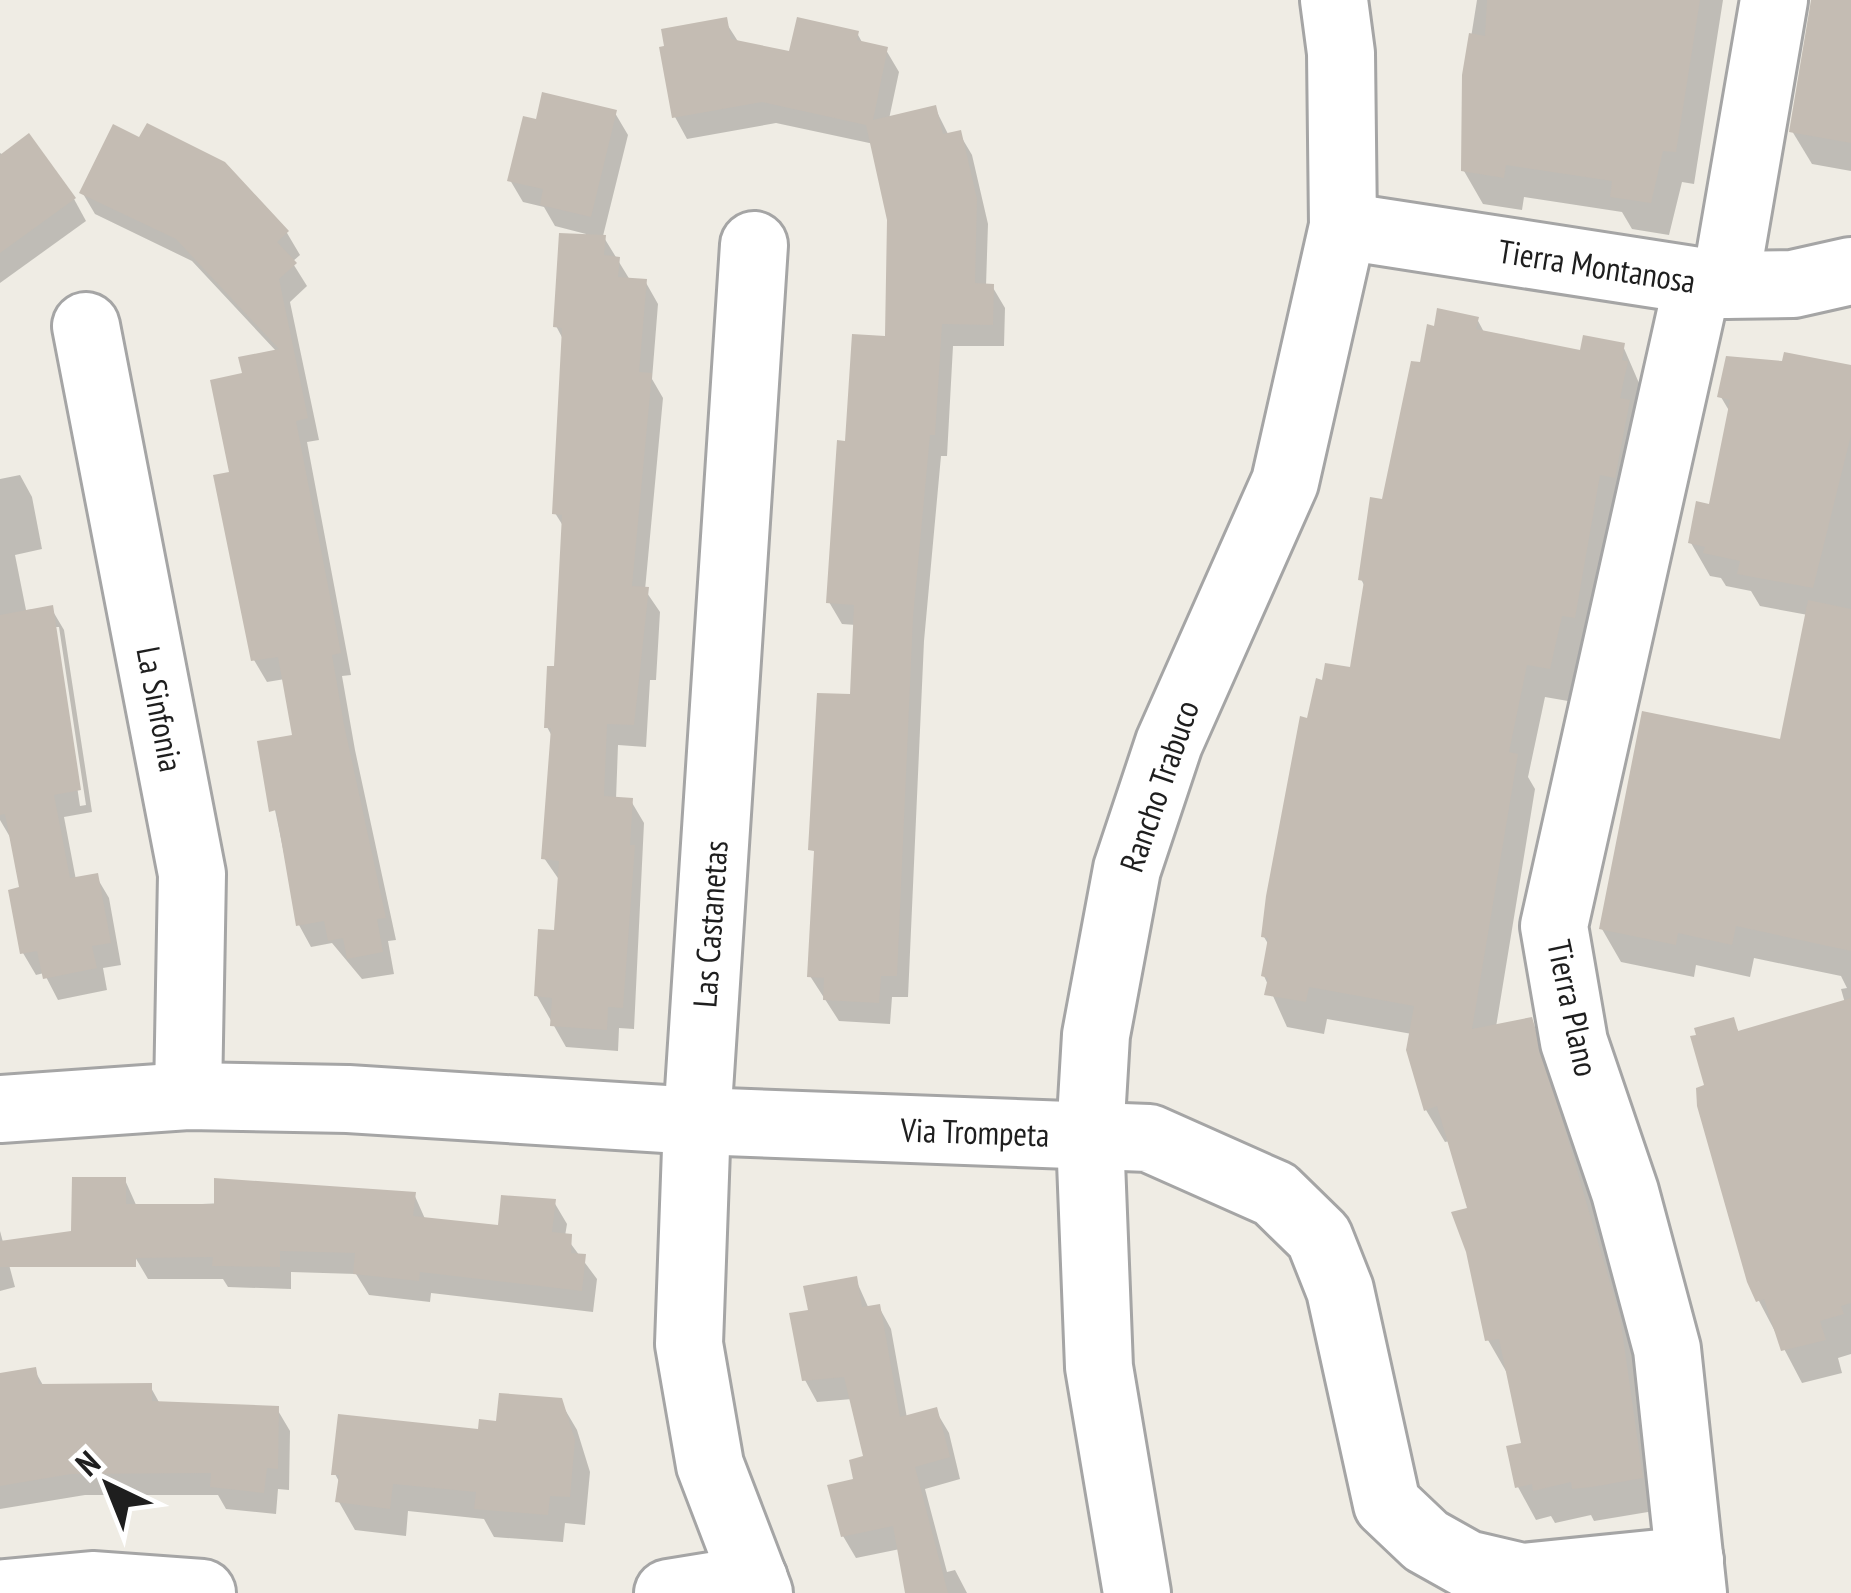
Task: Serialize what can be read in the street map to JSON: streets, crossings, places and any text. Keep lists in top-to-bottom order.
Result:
{
  "streets": {
    "street": [
      "Tierra Montanosa",
      "La Sinfonia",
      "Rancho Trabuco",
      "Las Castanetas",
      "Tierra Plano",
      "Via Trompeta"
    ]
  },
  "crossings": [
    ["Tierra Montanosa", "Rancho Trabuco"],
    ["Tierra Montanosa", "Tierra Plano"],
    ["La Sinfonia", "Via Trompeta"],
    ["Rancho Trabuco", "Via Trompeta"],
    ["Las Castanetas", "Via Trompeta"],
    ["Tierra Plano", "Via Trompeta"]
  ],
  "north": "top left"
}
